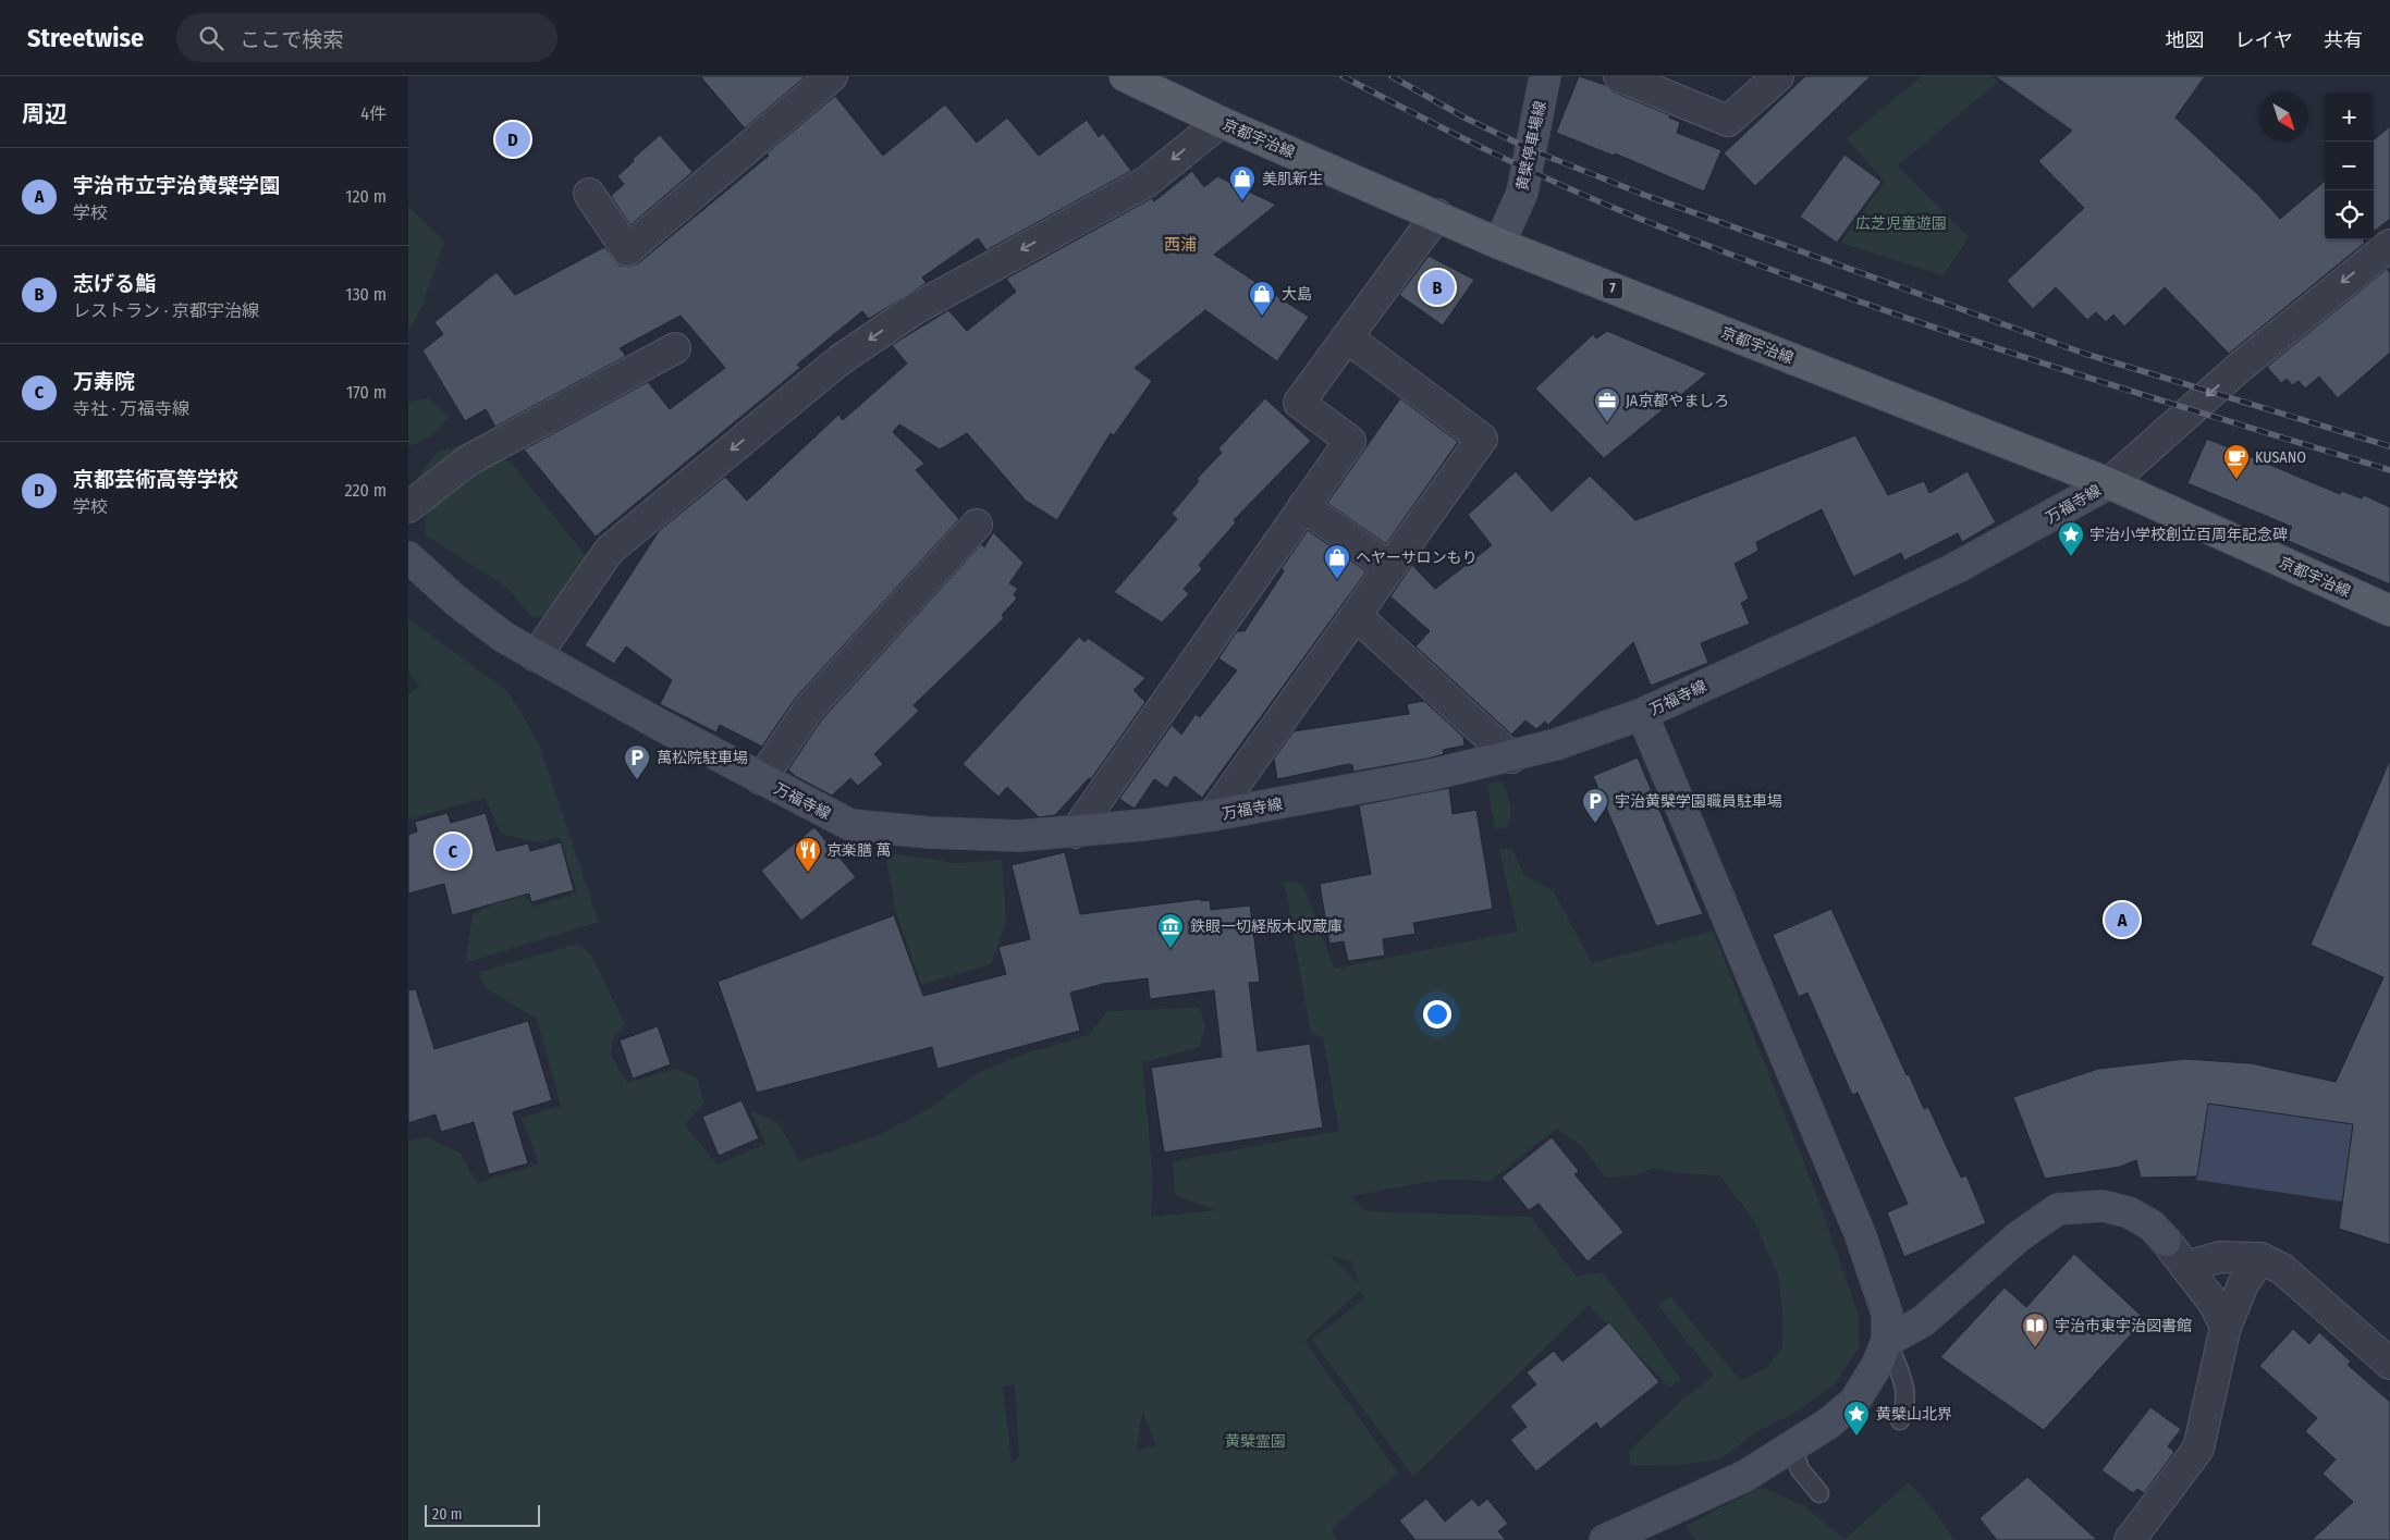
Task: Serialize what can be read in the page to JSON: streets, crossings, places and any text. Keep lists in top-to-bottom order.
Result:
{
  "streets": {
    "main road": [
      "京都宇治線",
      "黄檗停車場線",
      "7",
      "万福寺線"
    ]
  },
  "crossings": [
    ["京都宇治線", "黄檗停車場線"],
    ["京都宇治線", "万福寺線"]
  ],
  "districts": ["西浦"],
  "parks": ["広芝児童遊園", "黄檗霊園"],
  "places": {
    "shop": ["美肌新生", "大島", "ヘヤーサロンもり"],
    "office": ["JA京都やましろ"],
    "cafe": ["KUSANO"],
    "place": ["宇治小学校創立百周年記念碑", "黄檗山北界"],
    "parking": ["萬松院駐車場", "宇治黄檗学園職員駐車場"],
    "restaurant": ["京楽膳 萬"],
    "museum": ["鉄眼一切経版木収蔵庫"],
    "library": ["宇治市東宇治図書館"]
  },
  "scale_bar": "20 m",
  "north": "bottom right",
  "page": {
    "header": "Streetwise",
    "search": "ここで検索",
    "nav": ["地図", "レイヤ", "共有"],
    "heading": ["周辺", "4件"],
    "map_buttons": ["+", "−"],
    "pins": [
      "D",
      "B",
      "C",
      "A"
    ],
    "list": [
      {
        "mark": "A",
        "name": "宇治市立宇治黄檗学園",
        "note": "学校",
        "value": "120 m"
      },
      {
        "mark": "B",
        "name": "志げる鮨",
        "note": "レストラン · 京都宇治線",
        "value": "130 m"
      },
      {
        "mark": "C",
        "name": "万寿院",
        "note": "寺社 · 万福寺線",
        "value": "170 m"
      },
      {
        "mark": "D",
        "name": "京都芸術高等学校",
        "note": "学校",
        "value": "220 m"
      }
    ],
    "scale": "20 m"
  }
}
